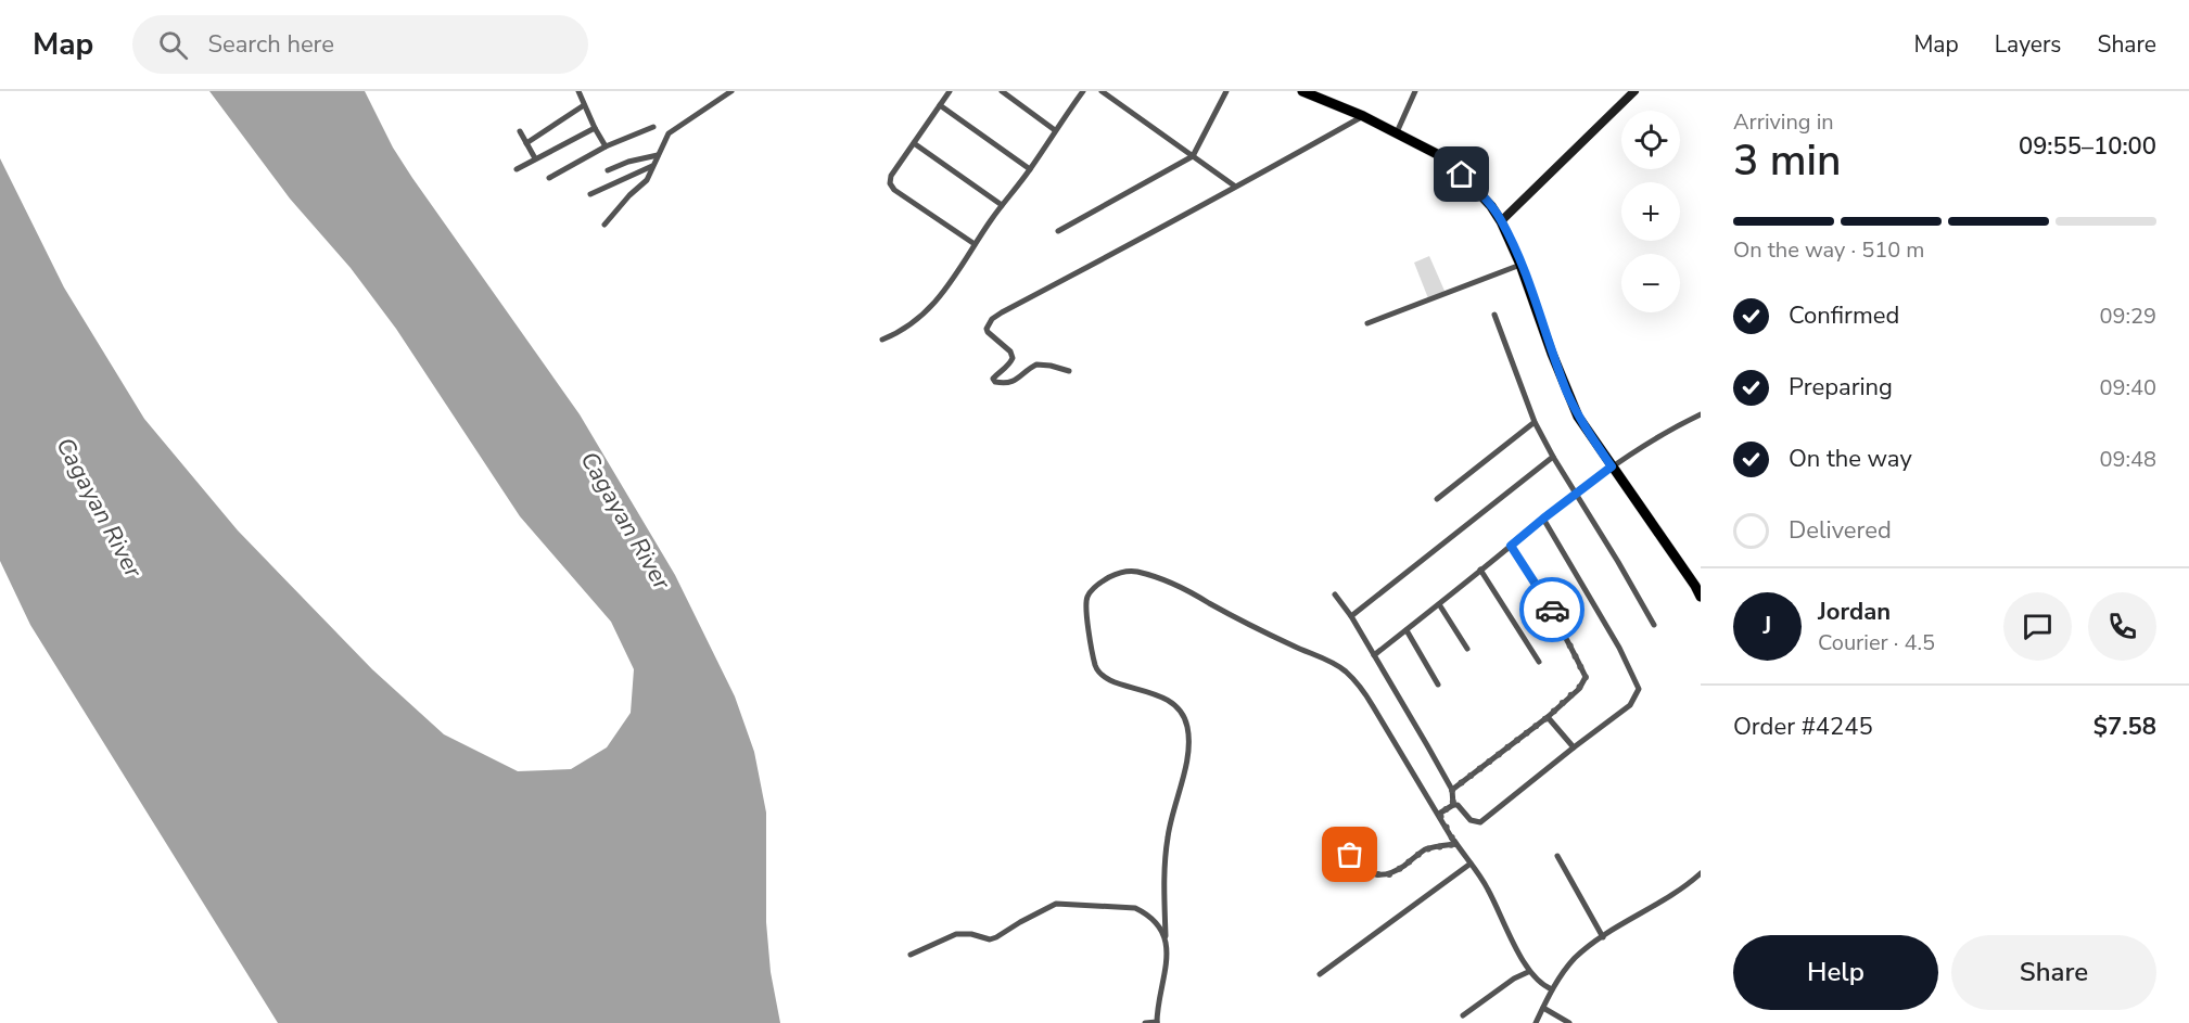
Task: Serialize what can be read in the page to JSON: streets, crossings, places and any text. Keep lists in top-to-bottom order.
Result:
{
  "water": ["Cagayan River"],
  "page": {
    "header": "Map",
    "search": "Search here",
    "nav": ["Map", "Layers", "Share"],
    "heading": ["3 min", "Arriving in", "09:55–10:00"],
    "panel": [
      "Jordan",
      "Courier · 4.5",
      "Order #4245",
      "$7.58"
    ],
    "map_buttons": ["+", "−"],
    "bar": "On the way · 510 m",
    "list": [
      ["Confirmed", "09:29"],
      ["Preparing", "09:40"],
      ["On the way", "09:48"],
      "Delivered"
    ],
    "round": "J",
    "buttons": ["Help", "Share"]
  }
}
